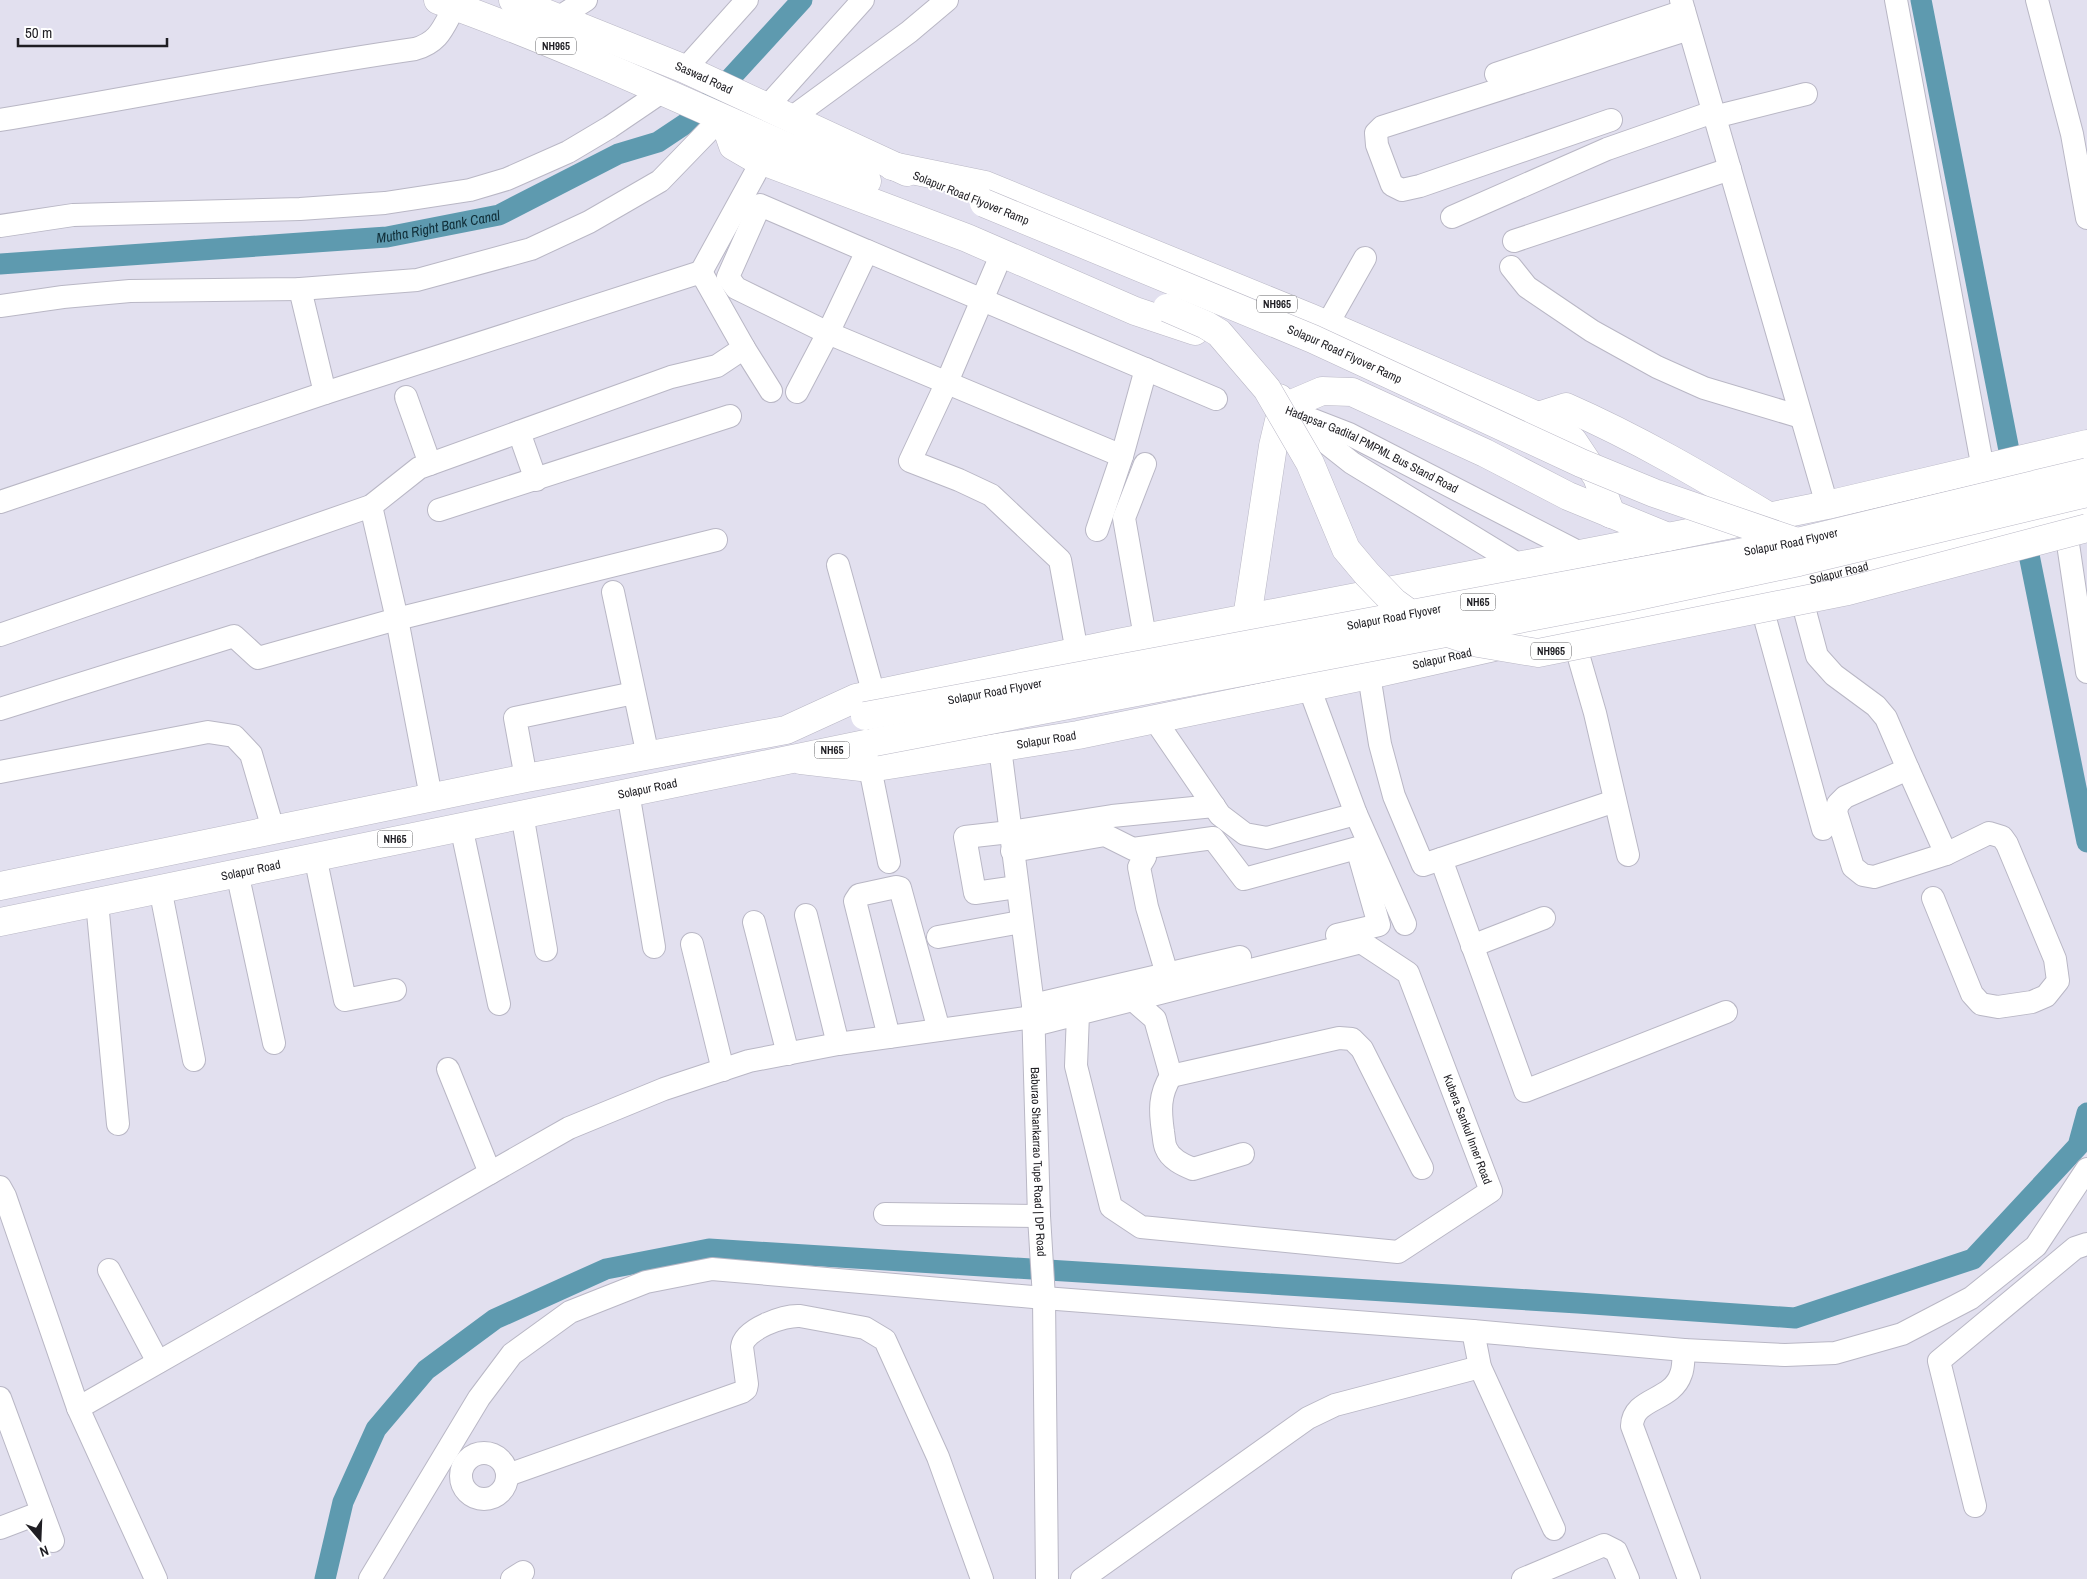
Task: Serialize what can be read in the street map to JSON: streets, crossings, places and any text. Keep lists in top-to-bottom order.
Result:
{
  "streets": {
    "main road": [
      "NH965",
      "Saswad Road",
      "Solapur Road Flyover Ramp",
      "Solapur Road Flyover",
      "Solapur Road",
      "NH65"
    ],
    "street": ["Hadapsar Gadital PMPML Bus Stand Road", "Kubera Sankul Inner Road", "Baburao Shankarrao Tupe Road | DP Road"]
  },
  "crossings": [
    ["NH965", "Saswad Road"],
    ["NH965", "Solapur Road Flyover Ramp"],
    ["NH965", "Hadapsar Gadital PMPML Bus Stand Road"],
    ["NH965", "Solapur Road Flyover"],
    ["NH965", "Solapur Road"],
    ["Saswad Road", "Solapur Road Flyover Ramp"],
    ["Solapur Road Flyover Ramp", "Solapur Road Flyover"],
    ["Solapur Road Flyover", "Solapur Road"],
    ["Solapur Road Flyover", "NH65"],
    ["Solapur Road", "Baburao Shankarrao Tupe Road | DP Road"],
    ["Kubera Sankul Inner Road", "Baburao Shankarrao Tupe Road | DP Road"]
  ],
  "water": ["Mutha Right Bank Canal"],
  "scale_bar": "50 m",
  "north": "bottom"
}
